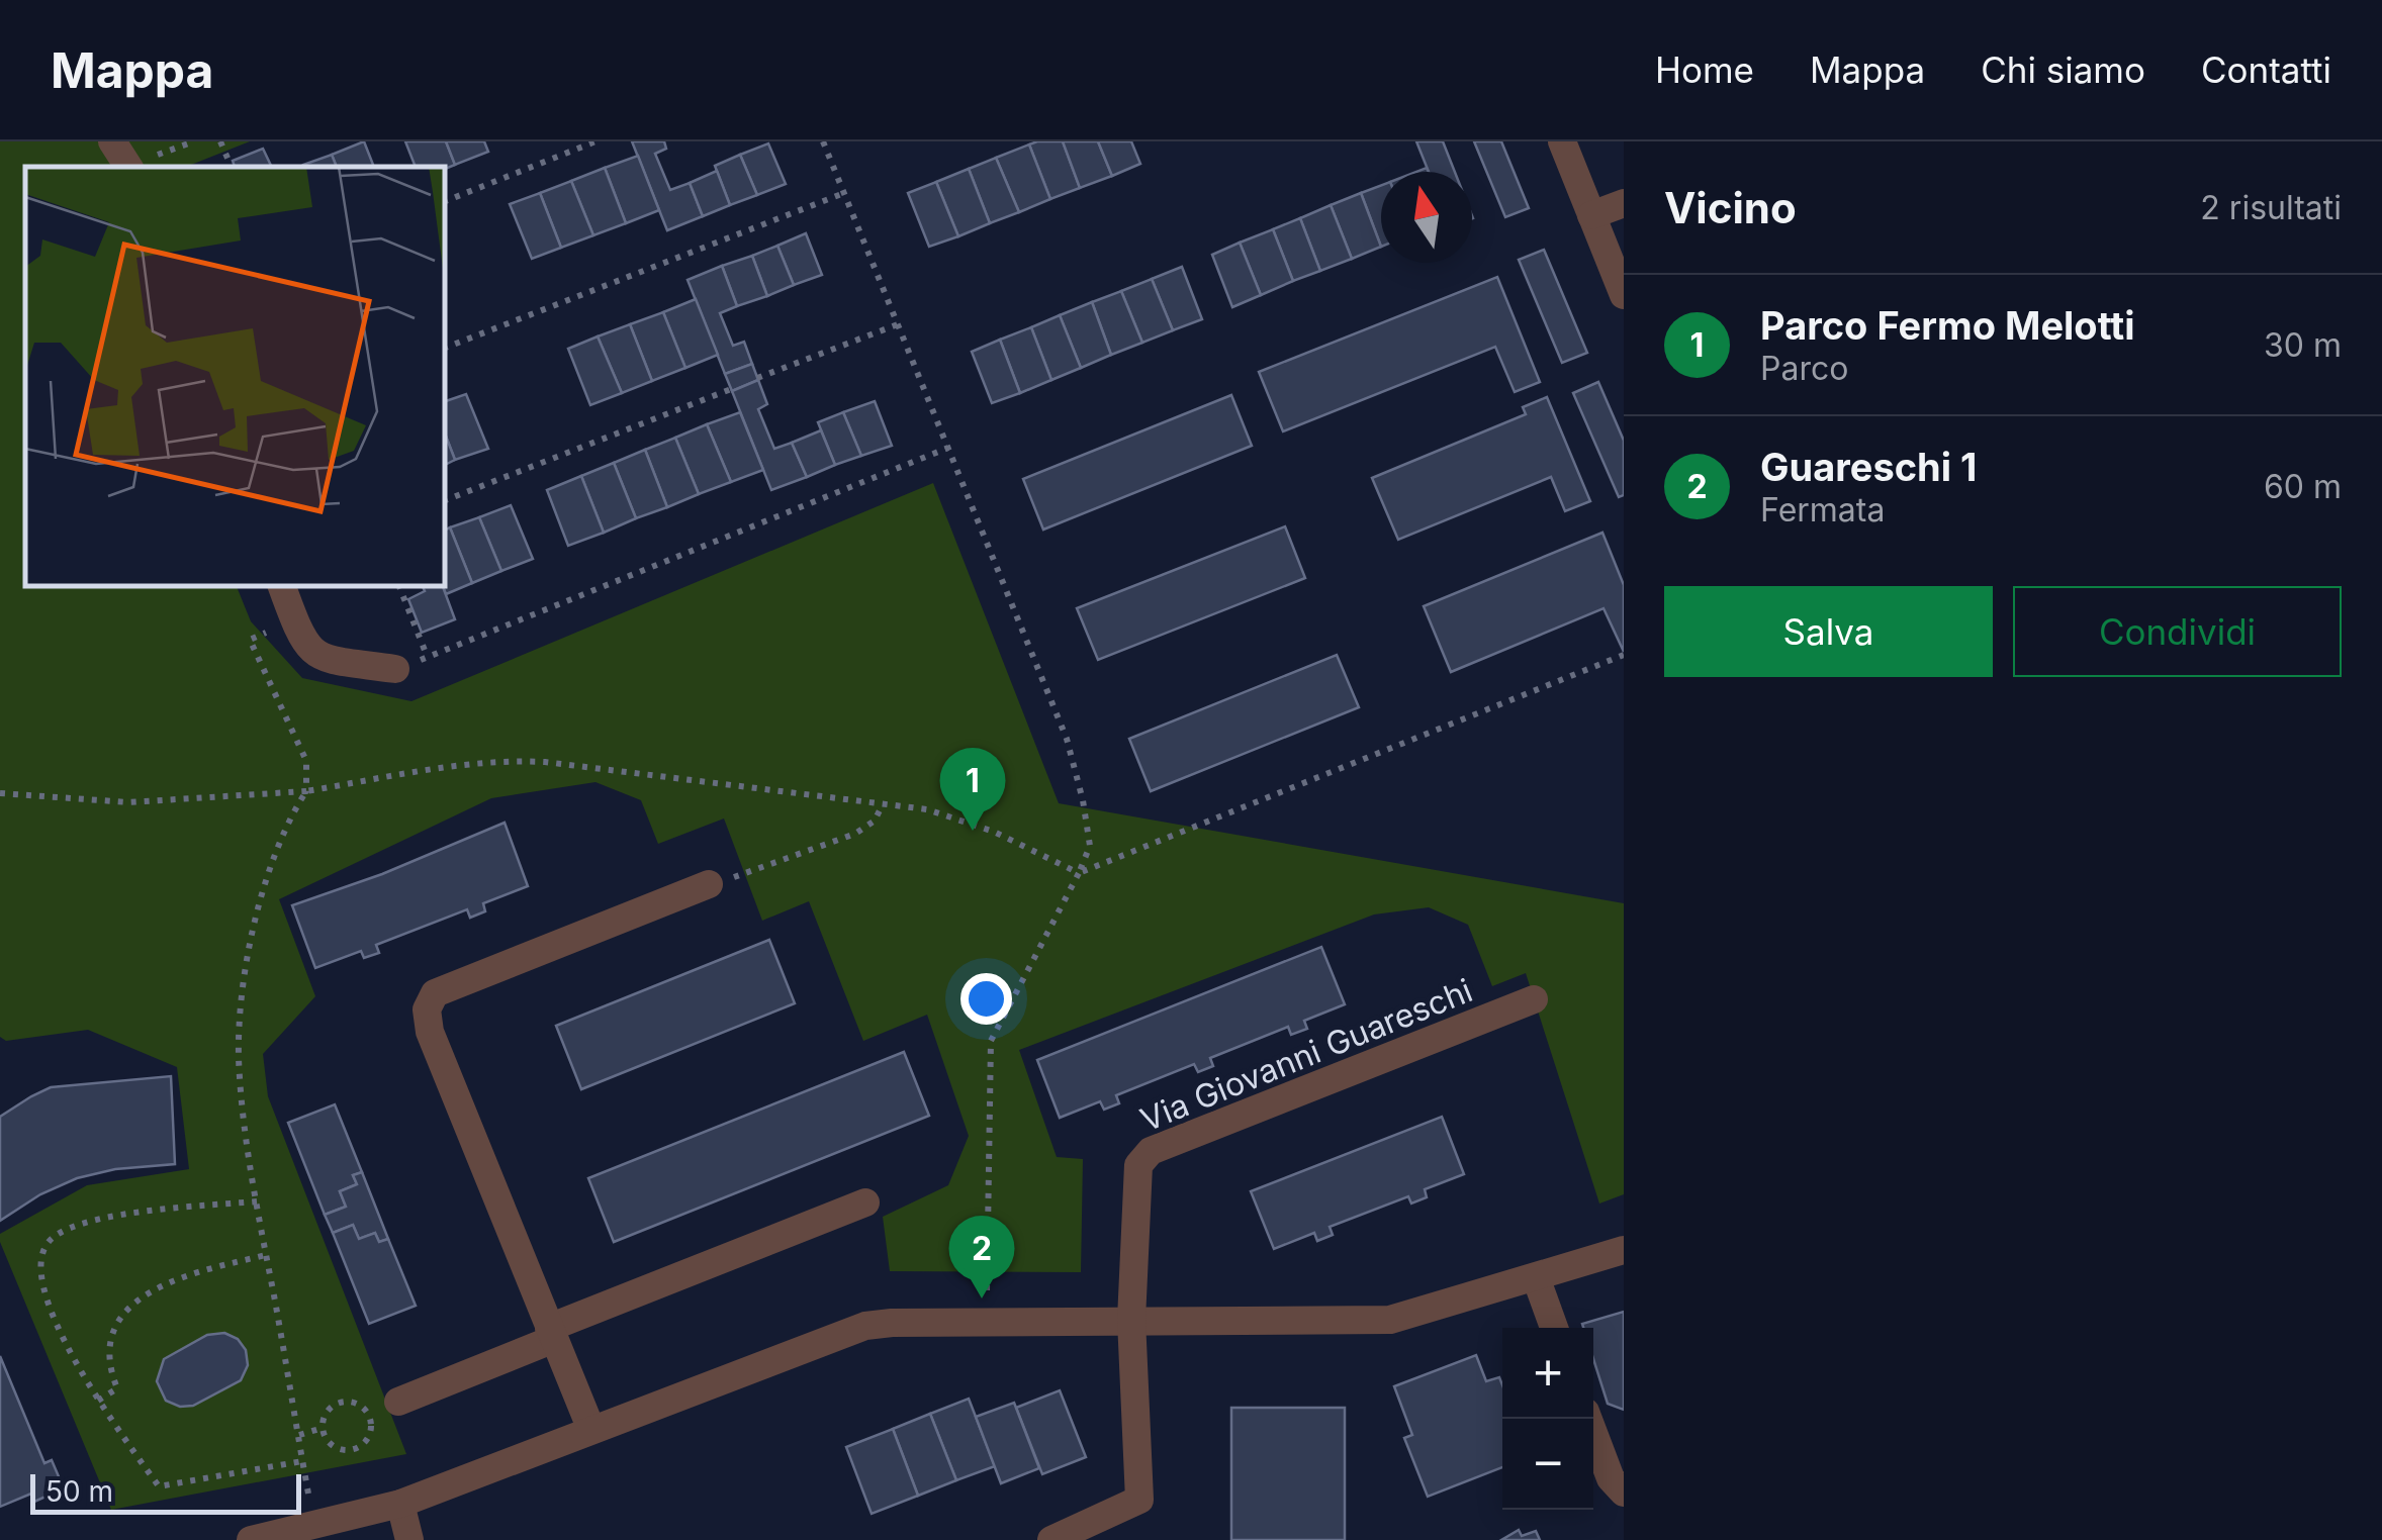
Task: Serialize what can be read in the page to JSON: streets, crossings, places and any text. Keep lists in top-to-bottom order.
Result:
{
  "streets": {
    "street": ["Via Giovanni Guareschi"]
  },
  "scale_bar": "50 m",
  "north": "top",
  "page": {
    "header": "Mappa",
    "nav": [
      "Home",
      "Mappa",
      "Chi siamo",
      "Contatti"
    ],
    "heading": ["Vicino", "2 risultati"],
    "list": [
      {
        "mark": "1",
        "name": "Parco Fermo Melotti",
        "note": "Parco",
        "value": "30 m"
      },
      {
        "mark": "2",
        "name": "Guareschi 1",
        "note": "Fermata",
        "value": "60 m"
      }
    ],
    "buttons": ["Salva", "Condividi"],
    "pins": ["1", "2"],
    "map_buttons": ["+", "−"],
    "scale": "50 m"
  }
}
